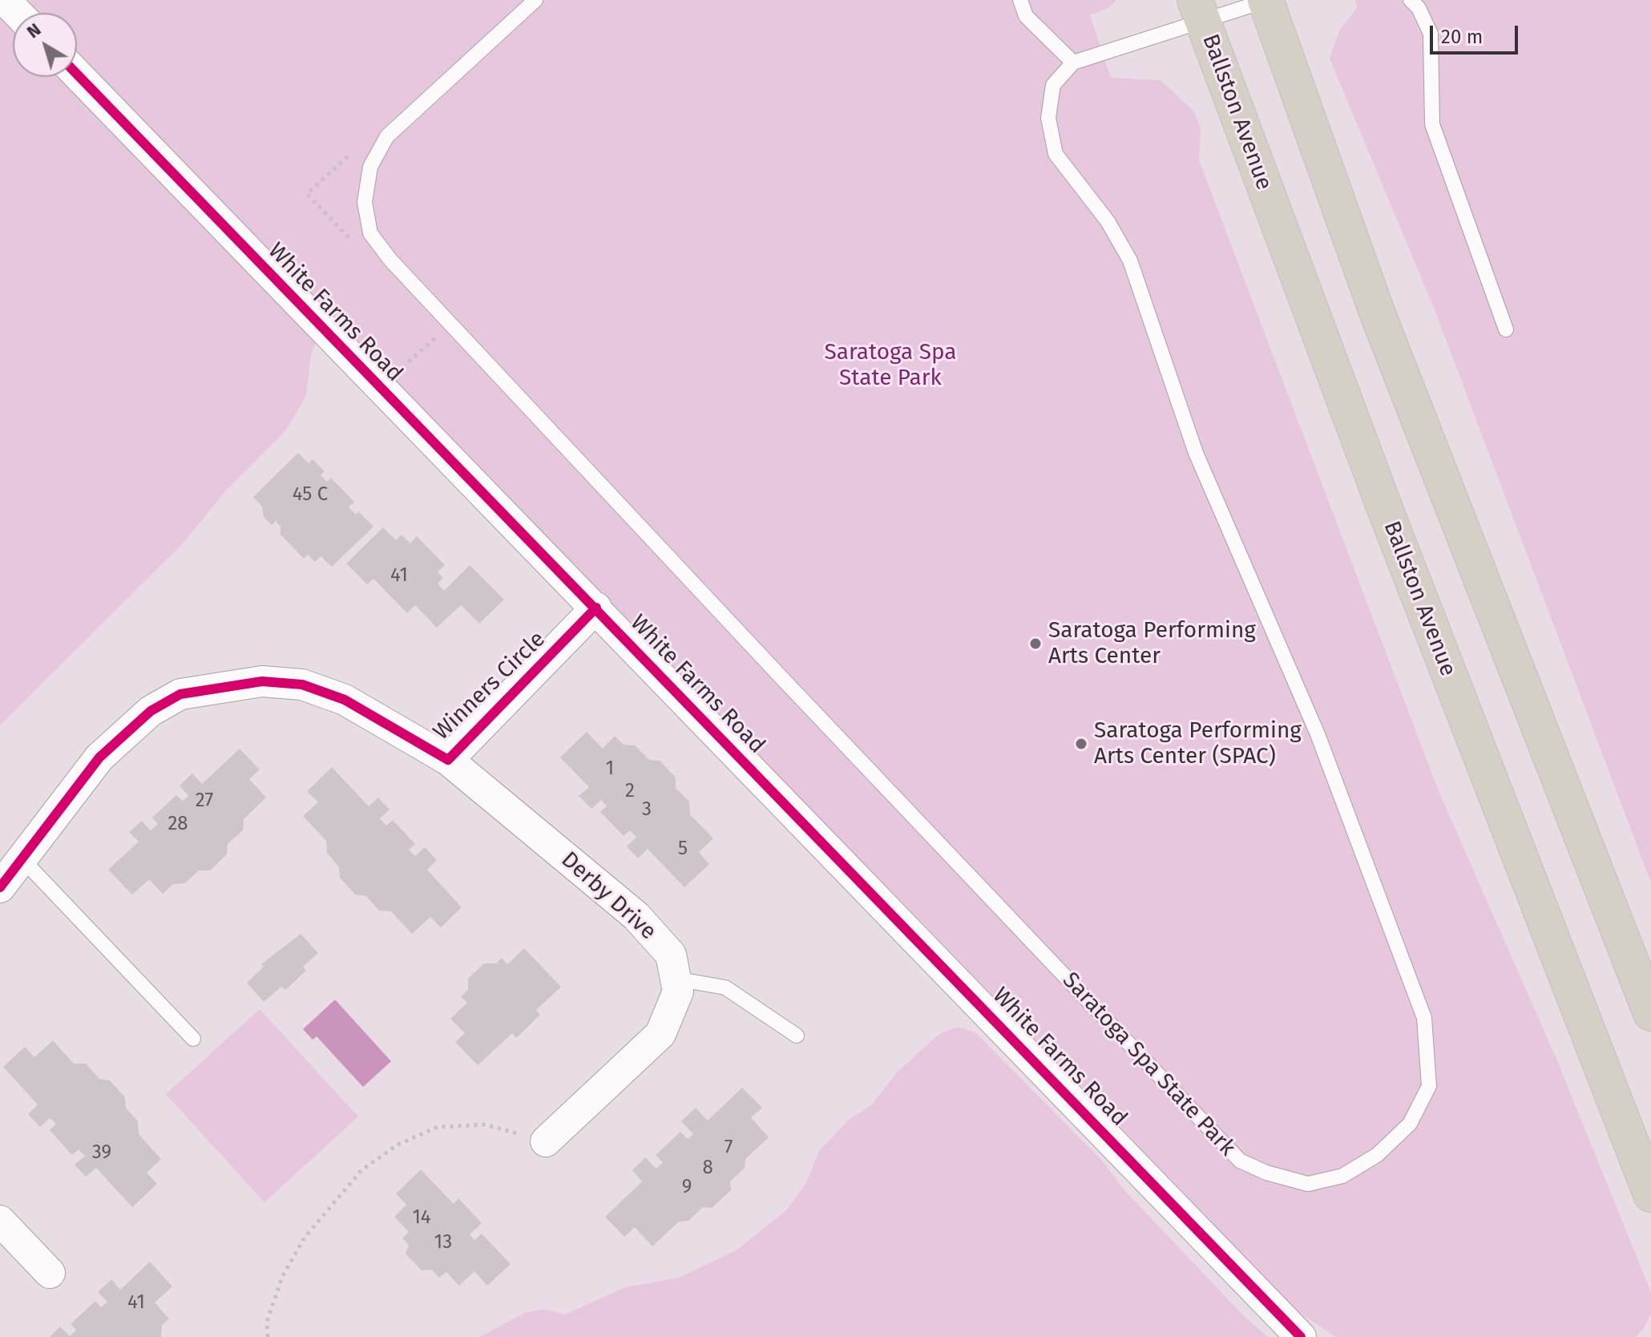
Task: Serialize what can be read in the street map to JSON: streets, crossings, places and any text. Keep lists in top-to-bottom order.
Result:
{
  "streets": {
    "highway": ["Ballston Avenue"],
    "street": ["White Farms Road", "Winners Circle", "Derby Drive"],
    "lane": ["Saratoga Spa State Park"]
  },
  "crossings": [
    ["White Farms Road", "Winners Circle"],
    ["Winners Circle", "Derby Drive"]
  ],
  "parks": ["Saratoga Spa State Park"],
  "places": ["Saratoga Performing Arts Center", "Saratoga Performing Arts Center (SPAC)"],
  "house_numbers": [
    "45 C",
    "41",
    "1",
    "2",
    "27",
    "3",
    "28",
    "5",
    "7",
    "39",
    "8",
    "9",
    "14",
    "13",
    "41"
  ],
  "scale_bar": "20 m",
  "north": "top left"
}
